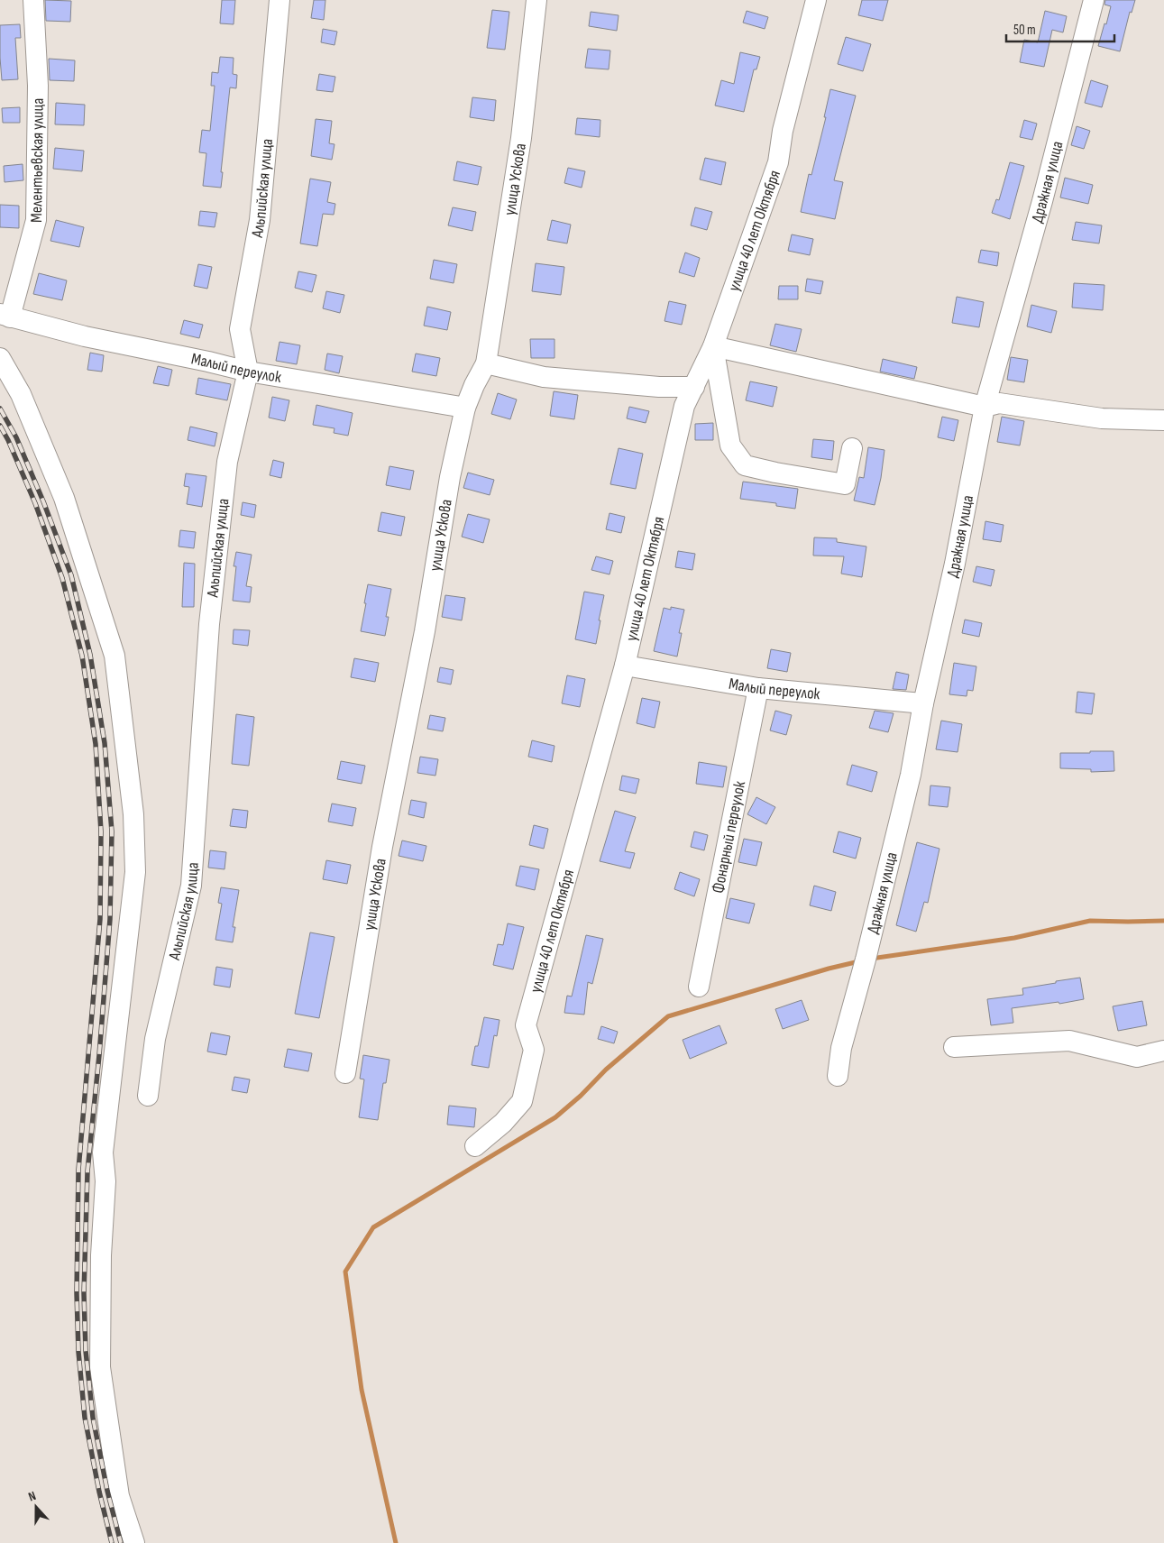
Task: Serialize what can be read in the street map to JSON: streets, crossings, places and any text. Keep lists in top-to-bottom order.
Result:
{
  "streets": {
    "street": [
      "Мелентьевская улица",
      "улица Ускова",
      "Дражная улица",
      "Альпийская улица",
      "улица 40 лет Октября",
      "Малый переулок",
      "Фонарный переулок"
    ]
  },
  "crossings": [
    ["Мелентьевская улица", "Малый переулок"],
    ["улица Ускова", "Малый переулок"],
    ["Дражная улица", "Малый переулок"],
    ["Альпийская улица", "Малый переулок"],
    ["улица 40 лет Октября", "Малый переулок"],
    ["Малый переулок", "Фонарный переулок"]
  ],
  "scale_bar": "50 m",
  "north": "top"
}
